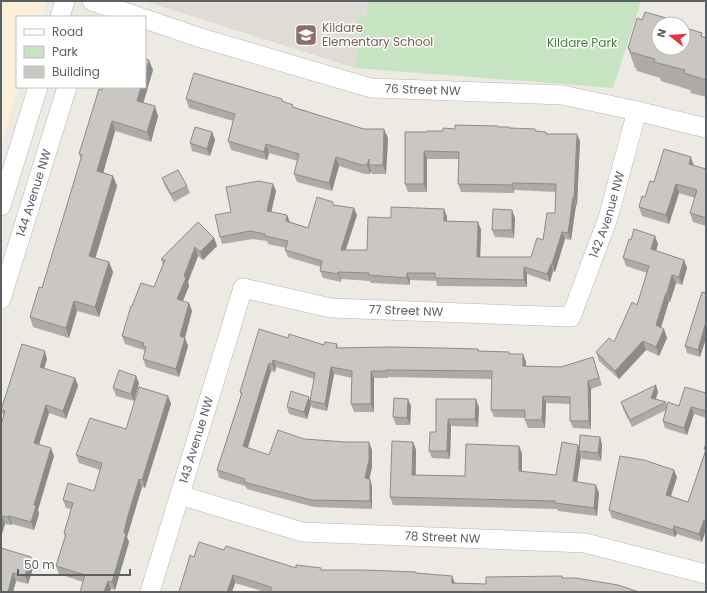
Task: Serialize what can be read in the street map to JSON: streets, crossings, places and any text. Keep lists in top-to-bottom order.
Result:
{
  "streets": {
    "street": [
      "76 Street NW",
      "144 Avenue NW",
      "142 Avenue NW",
      "77 Street NW",
      "143 Avenue NW",
      "78 Street NW"
    ]
  },
  "crossings": [
    ["76 Street NW", "142 Avenue NW"],
    ["142 Avenue NW", "77 Street NW"],
    ["77 Street NW", "143 Avenue NW"],
    ["143 Avenue NW", "78 Street NW"]
  ],
  "parks": ["Kildare Park"],
  "places": {
    "school or university": ["Kildare Elementary School"]
  },
  "legend": ["Road", "Park", "Building"],
  "scale_bar": "50 m",
  "north": "left"
}
